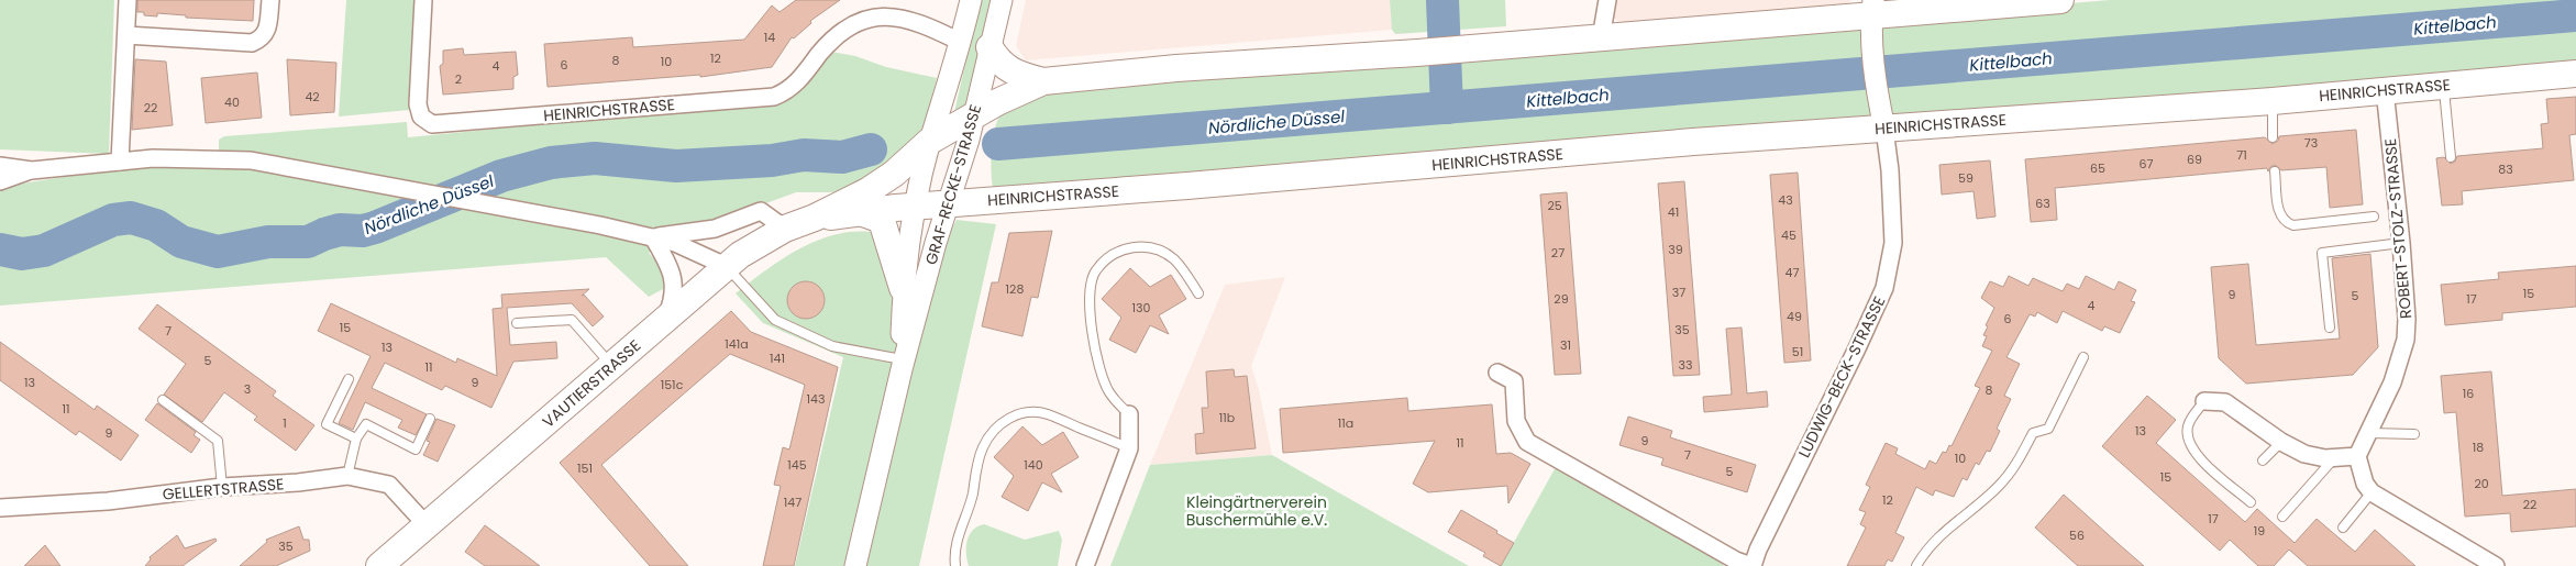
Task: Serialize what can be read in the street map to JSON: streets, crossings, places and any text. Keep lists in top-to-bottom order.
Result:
{
  "streets": {
    "main road": ["HEINRICHSTRASSE", "VAUTIERSTRASSE"],
    "street": [
      "GRAF-RECKE-STRASSE",
      "ROBERT-STOLZ-STRASSE",
      "LUDWIG-BECK-STRASSE",
      "GELLERTSTRASSE"
    ]
  },
  "crossings": [
    ["HEINRICHSTRASSE", "GRAF-RECKE-STRASSE"],
    ["HEINRICHSTRASSE", "ROBERT-STOLZ-STRASSE"],
    ["HEINRICHSTRASSE", "LUDWIG-BECK-STRASSE"],
    ["HEINRICHSTRASSE", "VAUTIERSTRASSE"],
    ["VAUTIERSTRASSE", "GELLERTSTRASSE"]
  ],
  "water": ["Kittelbach", "Nördliche Düssel"],
  "parks": ["Kleingärtnerverein Buschermühle e.V."],
  "house_numbers": [
    "14",
    "12",
    "8",
    "10",
    "6",
    "4",
    "2",
    "42",
    "40",
    "22",
    "73",
    "71",
    "69",
    "67",
    "65",
    "83",
    "59",
    "43",
    "63",
    "25",
    "41",
    "45",
    "39",
    "27",
    "47",
    "128",
    "37",
    "15",
    "9",
    "5",
    "29",
    "17",
    "4",
    "130",
    "49",
    "6",
    "15",
    "35",
    "7",
    "141a",
    "31",
    "13",
    "51",
    "141",
    "5",
    "33",
    "11",
    "13",
    "9",
    "151c",
    "3",
    "8",
    "16",
    "143",
    "11",
    "11b",
    "1",
    "11a",
    "13",
    "9",
    "9",
    "11",
    "18",
    "7",
    "10",
    "145",
    "140",
    "151",
    "5",
    "15",
    "20",
    "12",
    "147",
    "22",
    "17",
    "19",
    "56",
    "35"
  ]
}
